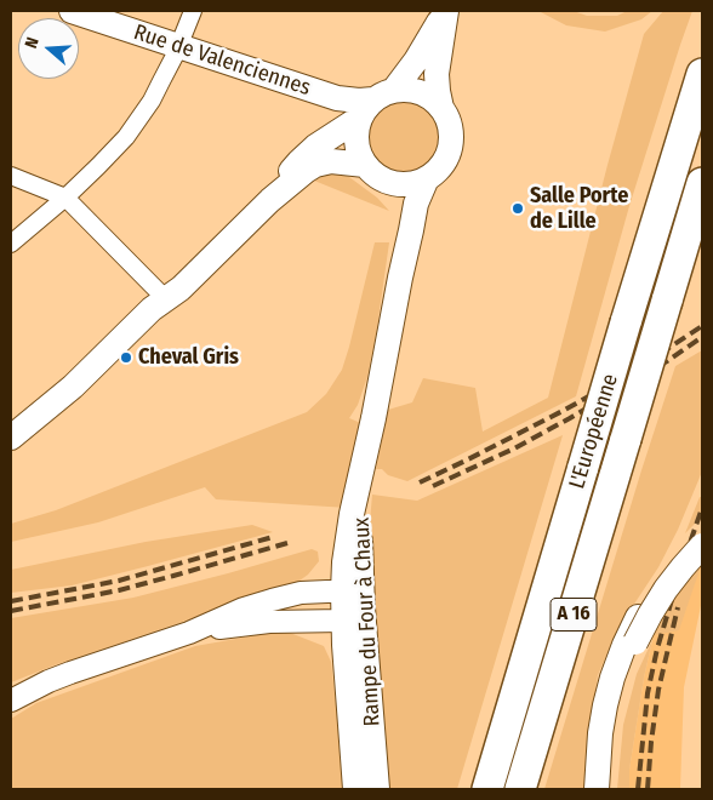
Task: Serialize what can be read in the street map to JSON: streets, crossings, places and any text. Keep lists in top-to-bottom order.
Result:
{
  "streets": {
    "highway": ["L'Européenne", "A 16"],
    "main road": ["Rue de Valenciennes", "Rampe du Four à Chaux"]
  },
  "places": ["Salle Porte de Lille", "Cheval Gris"],
  "north": "left"
}
